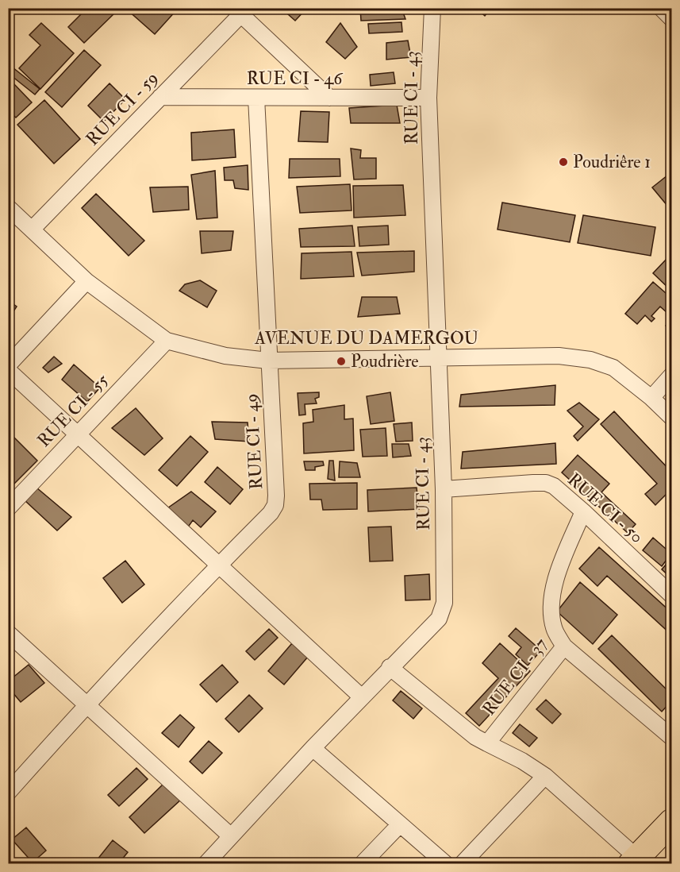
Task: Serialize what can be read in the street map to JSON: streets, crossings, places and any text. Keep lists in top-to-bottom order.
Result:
{
  "streets": {
    "street": [
      "RUE CI - 46",
      "RUE CI - 43",
      "RUE CI - 59",
      "AVENUE DU DAMERGOU",
      "RUE CI - 55",
      "RUE CI - 49",
      "RUE CI - 50",
      "RUE CI - 37"
    ]
  },
  "crossings": [
    ["RUE CI - 46", "RUE CI - 43"],
    ["RUE CI - 46", "RUE CI - 59"],
    ["RUE CI - 46", "RUE CI - 49"],
    ["RUE CI - 43", "AVENUE DU DAMERGOU"],
    ["RUE CI - 43", "RUE CI - 50"],
    ["RUE CI - 59", "AVENUE DU DAMERGOU"],
    ["AVENUE DU DAMERGOU", "RUE CI - 55"],
    ["AVENUE DU DAMERGOU", "RUE CI - 49"],
    ["RUE CI - 50", "RUE CI - 37"]
  ],
  "places": ["Poudriêre 1", "Poudrière"]
}
